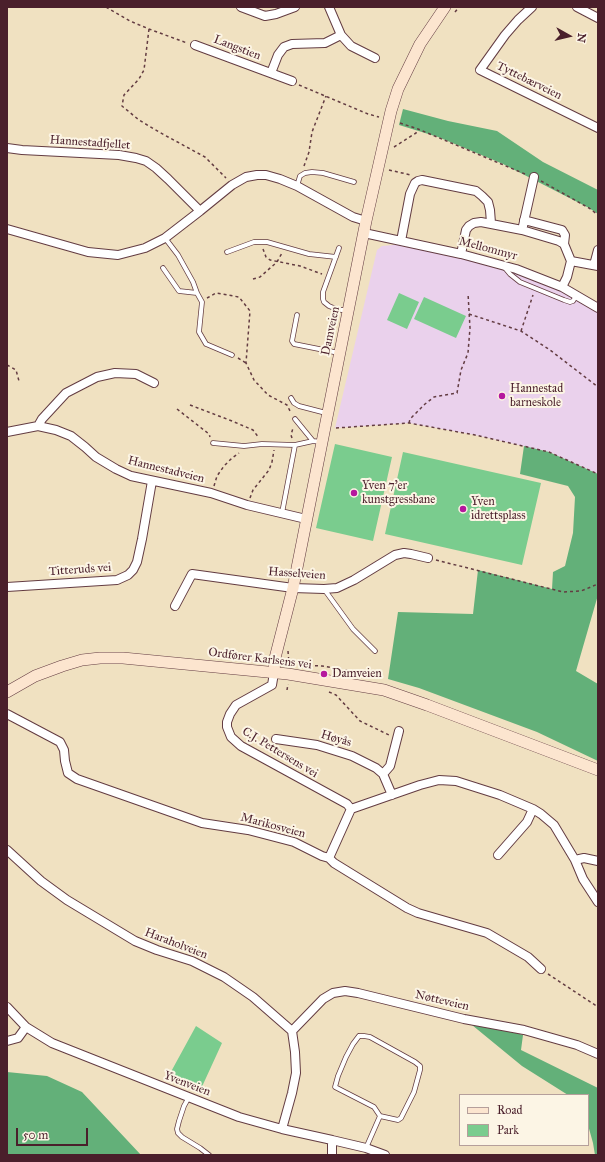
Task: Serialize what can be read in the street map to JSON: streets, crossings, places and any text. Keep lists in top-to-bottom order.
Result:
{
  "streets": {
    "street": [
      "Langstien",
      "Tyttebærveien",
      "Hannestadfjellet",
      "Mellommyr",
      "Damveien",
      "Hannestadveien",
      "Titteruds vei",
      "Hasselveien",
      "Ordfører Karlsens vei",
      "Høyås",
      "C.J. Pettersens vei",
      "Marikosveien",
      "Haraholveien",
      "Nøtteveien",
      "Yvenveien"
    ]
  },
  "crossings": [
    ["Mellommyr", "Damveien"],
    ["Damveien", "Hannestadveien"],
    ["Damveien", "Hasselveien"],
    ["Damveien", "Ordfører Karlsens vei"],
    ["Damveien", "C.J. Pettersens vei"],
    ["Hannestadveien", "Titteruds vei"],
    ["Ordfører Karlsens vei", "C.J. Pettersens vei"],
    ["Haraholveien", "Nøtteveien"]
  ],
  "places": [
    "Hannestad barneskole",
    "Yven 7'er kunstgressbane",
    "Yven idrettsplass",
    "Damveien"
  ],
  "legend": ["Road", "Park"],
  "scale_bar": "50 m",
  "north": "right"
}
